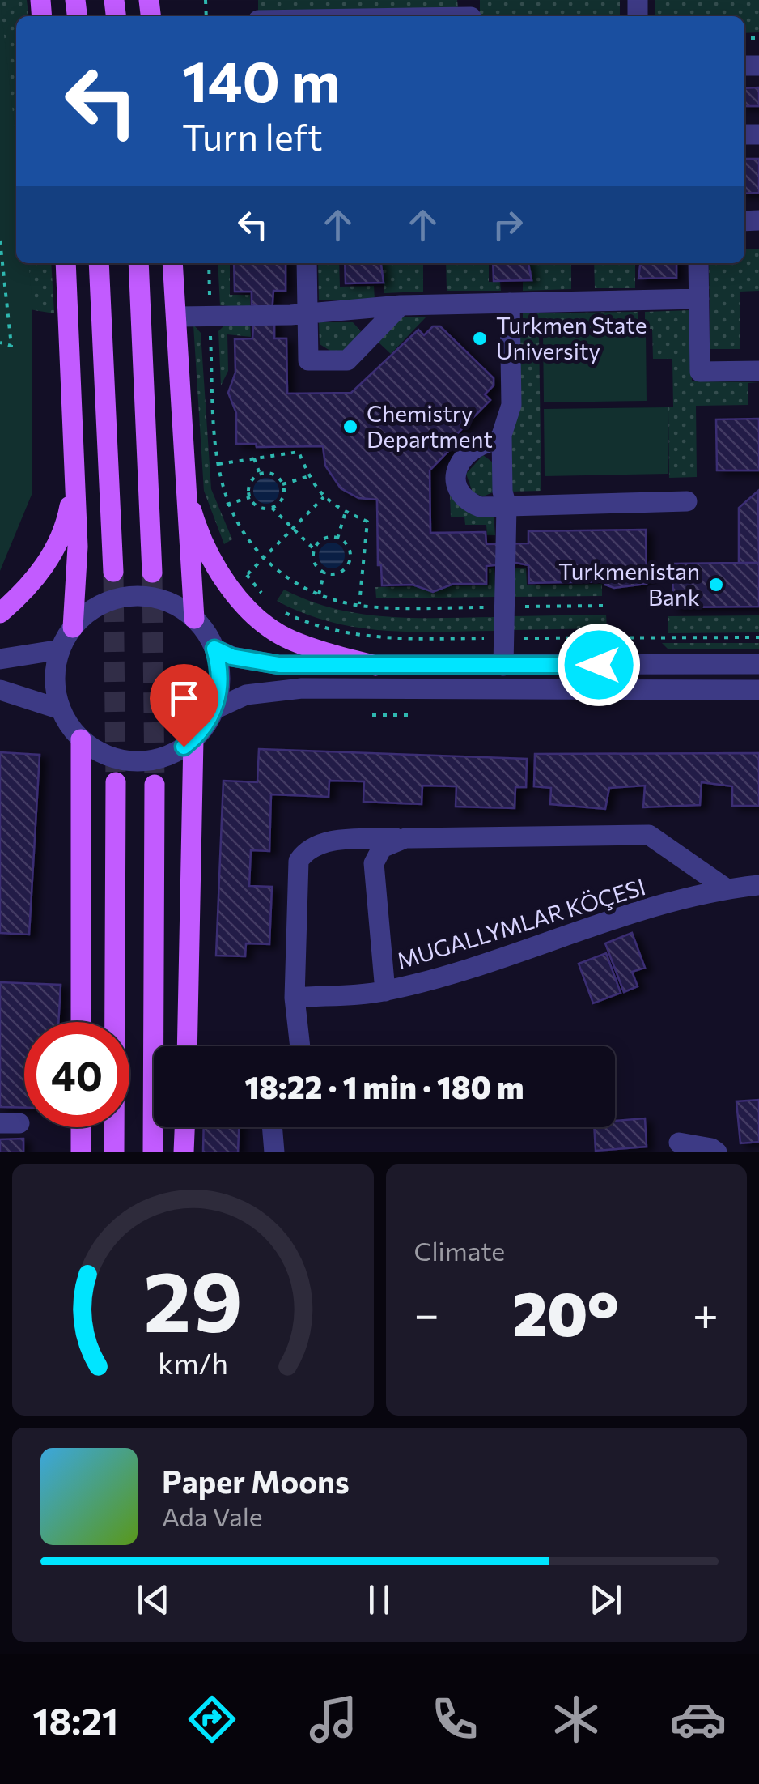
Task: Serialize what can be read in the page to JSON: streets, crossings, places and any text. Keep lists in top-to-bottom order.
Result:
{
  "streets": {
    "street": ["MUGALLYMLAR KÖÇESI"]
  },
  "places": ["Turkmen State University", "Chemistry Department", "Turkmenistan Bank"],
  "page": {
    "turn": ["140 m", "Turn left"],
    "limit": "40",
    "trip": "18:22 · 1 min · 180 m",
    "tile": "Climate",
    "heat": ["−", "20°", "+"],
    "song": ["Paper Moons", "Ada Vale"],
    "tabs": "18:21",
    "gauge": ["29", "km/h"]
  }
}
